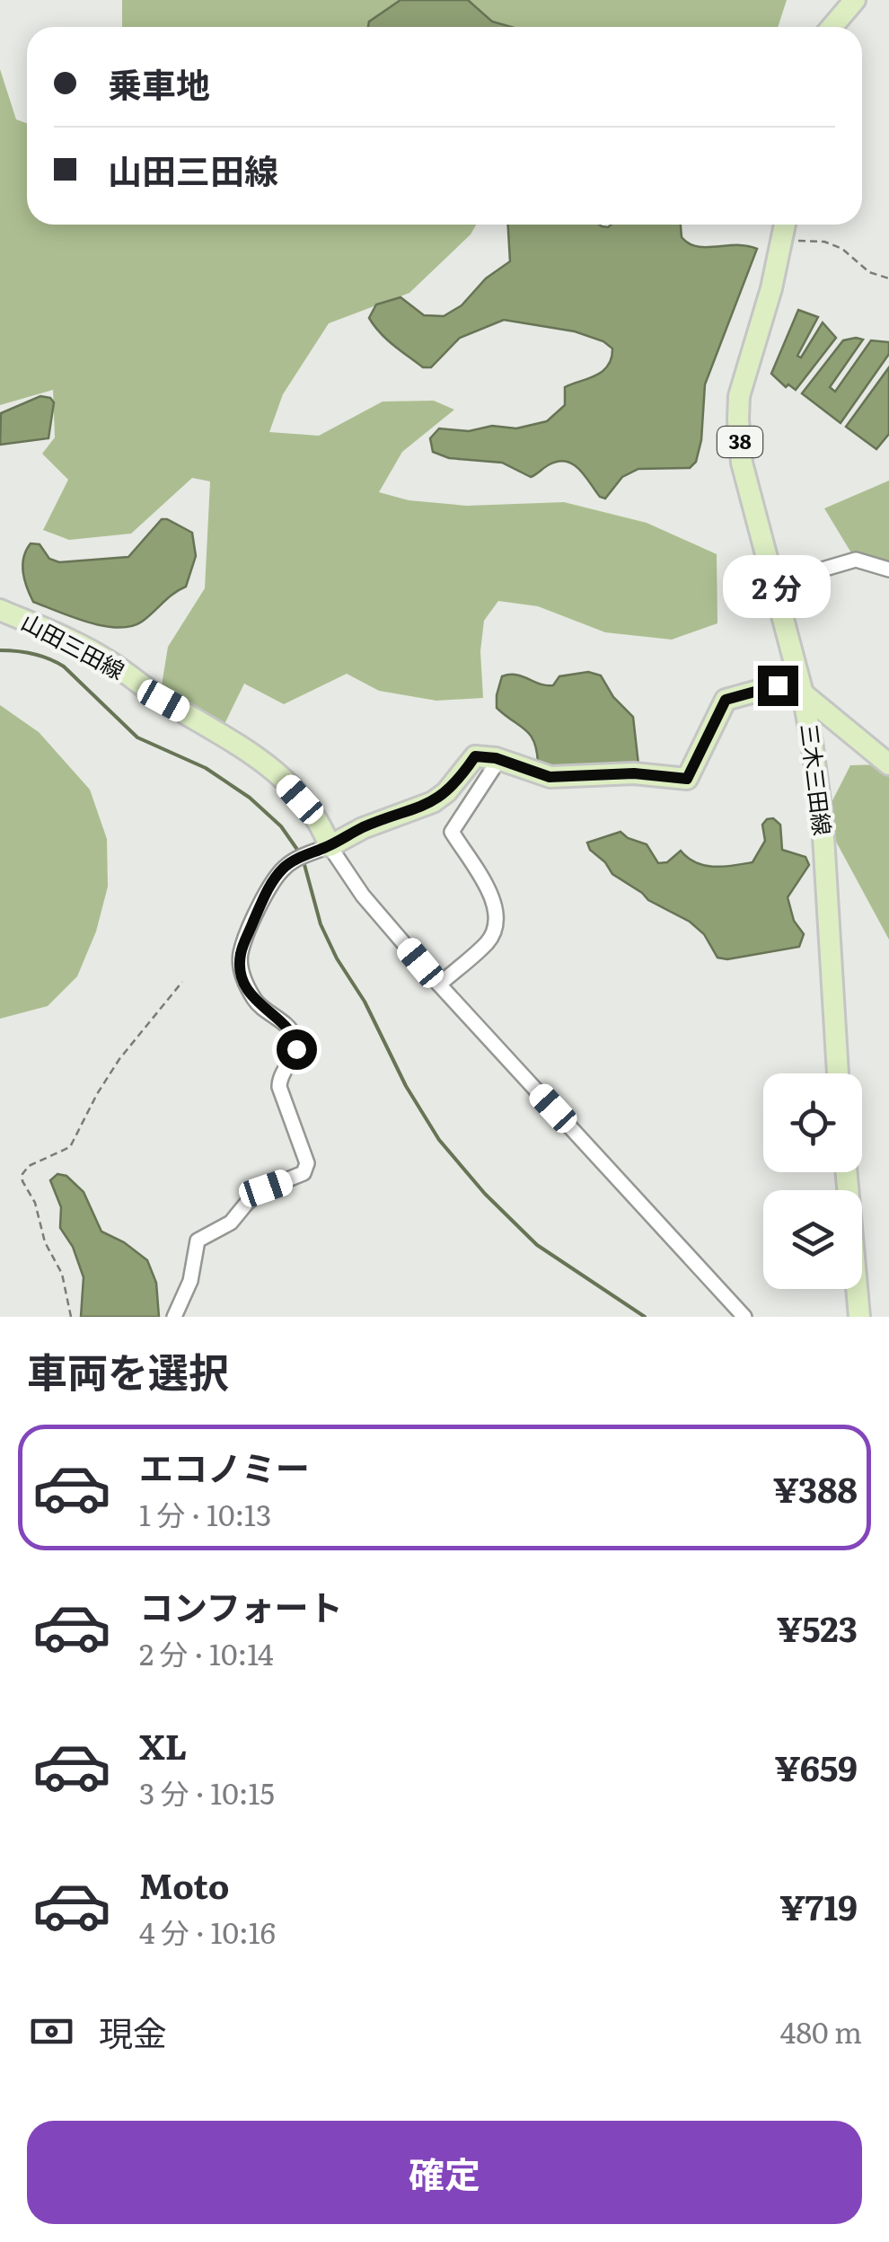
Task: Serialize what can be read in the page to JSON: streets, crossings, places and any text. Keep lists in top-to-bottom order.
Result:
{
  "streets": {
    "main road": ["38", "山田三田線", "三木三田線"]
  },
  "page": {
    "banner": ["乗車地", "山田三田線"],
    "bubble": "2 分",
    "heading": "車両を選択",
    "list": [
      {
        "name": "エコノミー",
        "note": "1 分 · 10:13",
        "value": "¥388"
      },
      {
        "name": "コンフォート",
        "note": "2 分 · 10:14",
        "value": "¥523"
      },
      {
        "name": "XL",
        "note": "3 分 · 10:15",
        "value": "¥659"
      },
      {
        "name": "Moto",
        "note": "4 分 · 10:16",
        "value": "¥719"
      }
    ],
    "pay": ["現金", "480 m"],
    "buttons": "確定"
  }
}
